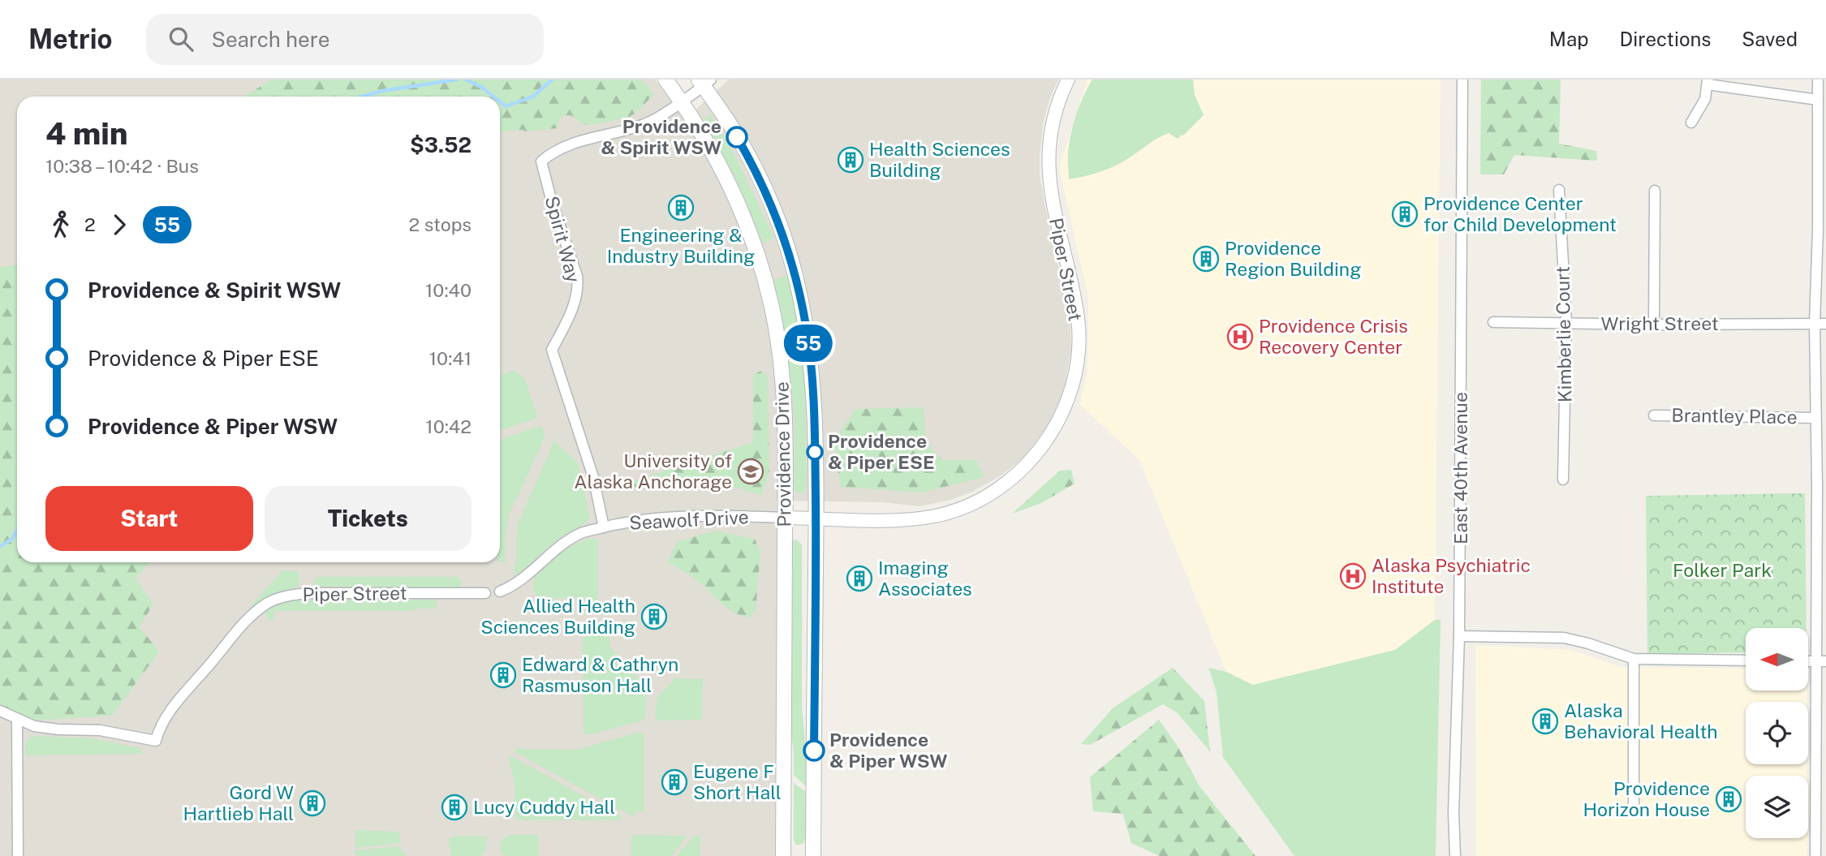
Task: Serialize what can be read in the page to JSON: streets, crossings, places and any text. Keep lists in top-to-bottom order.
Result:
{
  "streets": {
    "main road": ["Providence Drive"],
    "street": [
      "Spirit Way",
      "Piper Street",
      "Wright Street",
      "Kimberlie Court",
      "Brantley Place",
      "East 40th Avenue",
      "Seawolf Drive"
    ]
  },
  "crossings": [
    ["Spirit Way", "Providence Drive"],
    ["Spirit Way", "Seawolf Drive"],
    ["Piper Street", "Providence Drive"],
    ["Piper Street", "Seawolf Drive"],
    ["Wright Street", "Kimberlie Court"],
    ["Providence Drive", "Seawolf Drive"]
  ],
  "parks": ["Folker Park"],
  "places": {
    "other": ["Providence & Spirit WSW", "Providence & Piper ESE", "Providence & Piper WSW"],
    "building": [
      "Health Sciences Building",
      "Engineering & Industry Building",
      "Providence Center for Child Development",
      "Providence Region Building",
      "Imaging Associates",
      "Allied Health Sciences Building",
      "Edward & Cathryn Rasmuson Hall",
      "Alaska Behavioral Health",
      "Eugene F Short Hall",
      "Providence Horizon House",
      "Gord W Hartlieb Hall",
      "Lucy Cuddy Hall"
    ],
    "hospital": ["Providence Crisis Recovery Center", "Alaska Psychiatric Institute"],
    "school or university": ["University of Alaska Anchorage"]
  },
  "lines": ["bus line 55"],
  "north": "left",
  "page": {
    "header": "Metrio",
    "search": "Search here",
    "nav": ["Map", "Directions", "Saved"],
    "on_map": "55",
    "heading": ["4 min", "10:38 – 10:42 · Bus", "$3.52"],
    "legs": ["2", "55", "2 stops"],
    "list": [
      {
        "name": "Providence & Spirit WSW",
        "value": "10:40"
      },
      {
        "name": "Providence & Piper ESE",
        "value": "10:41"
      },
      {
        "name": "Providence & Piper WSW",
        "value": "10:42"
      }
    ],
    "buttons": ["Start", "Tickets"]
  }
}
